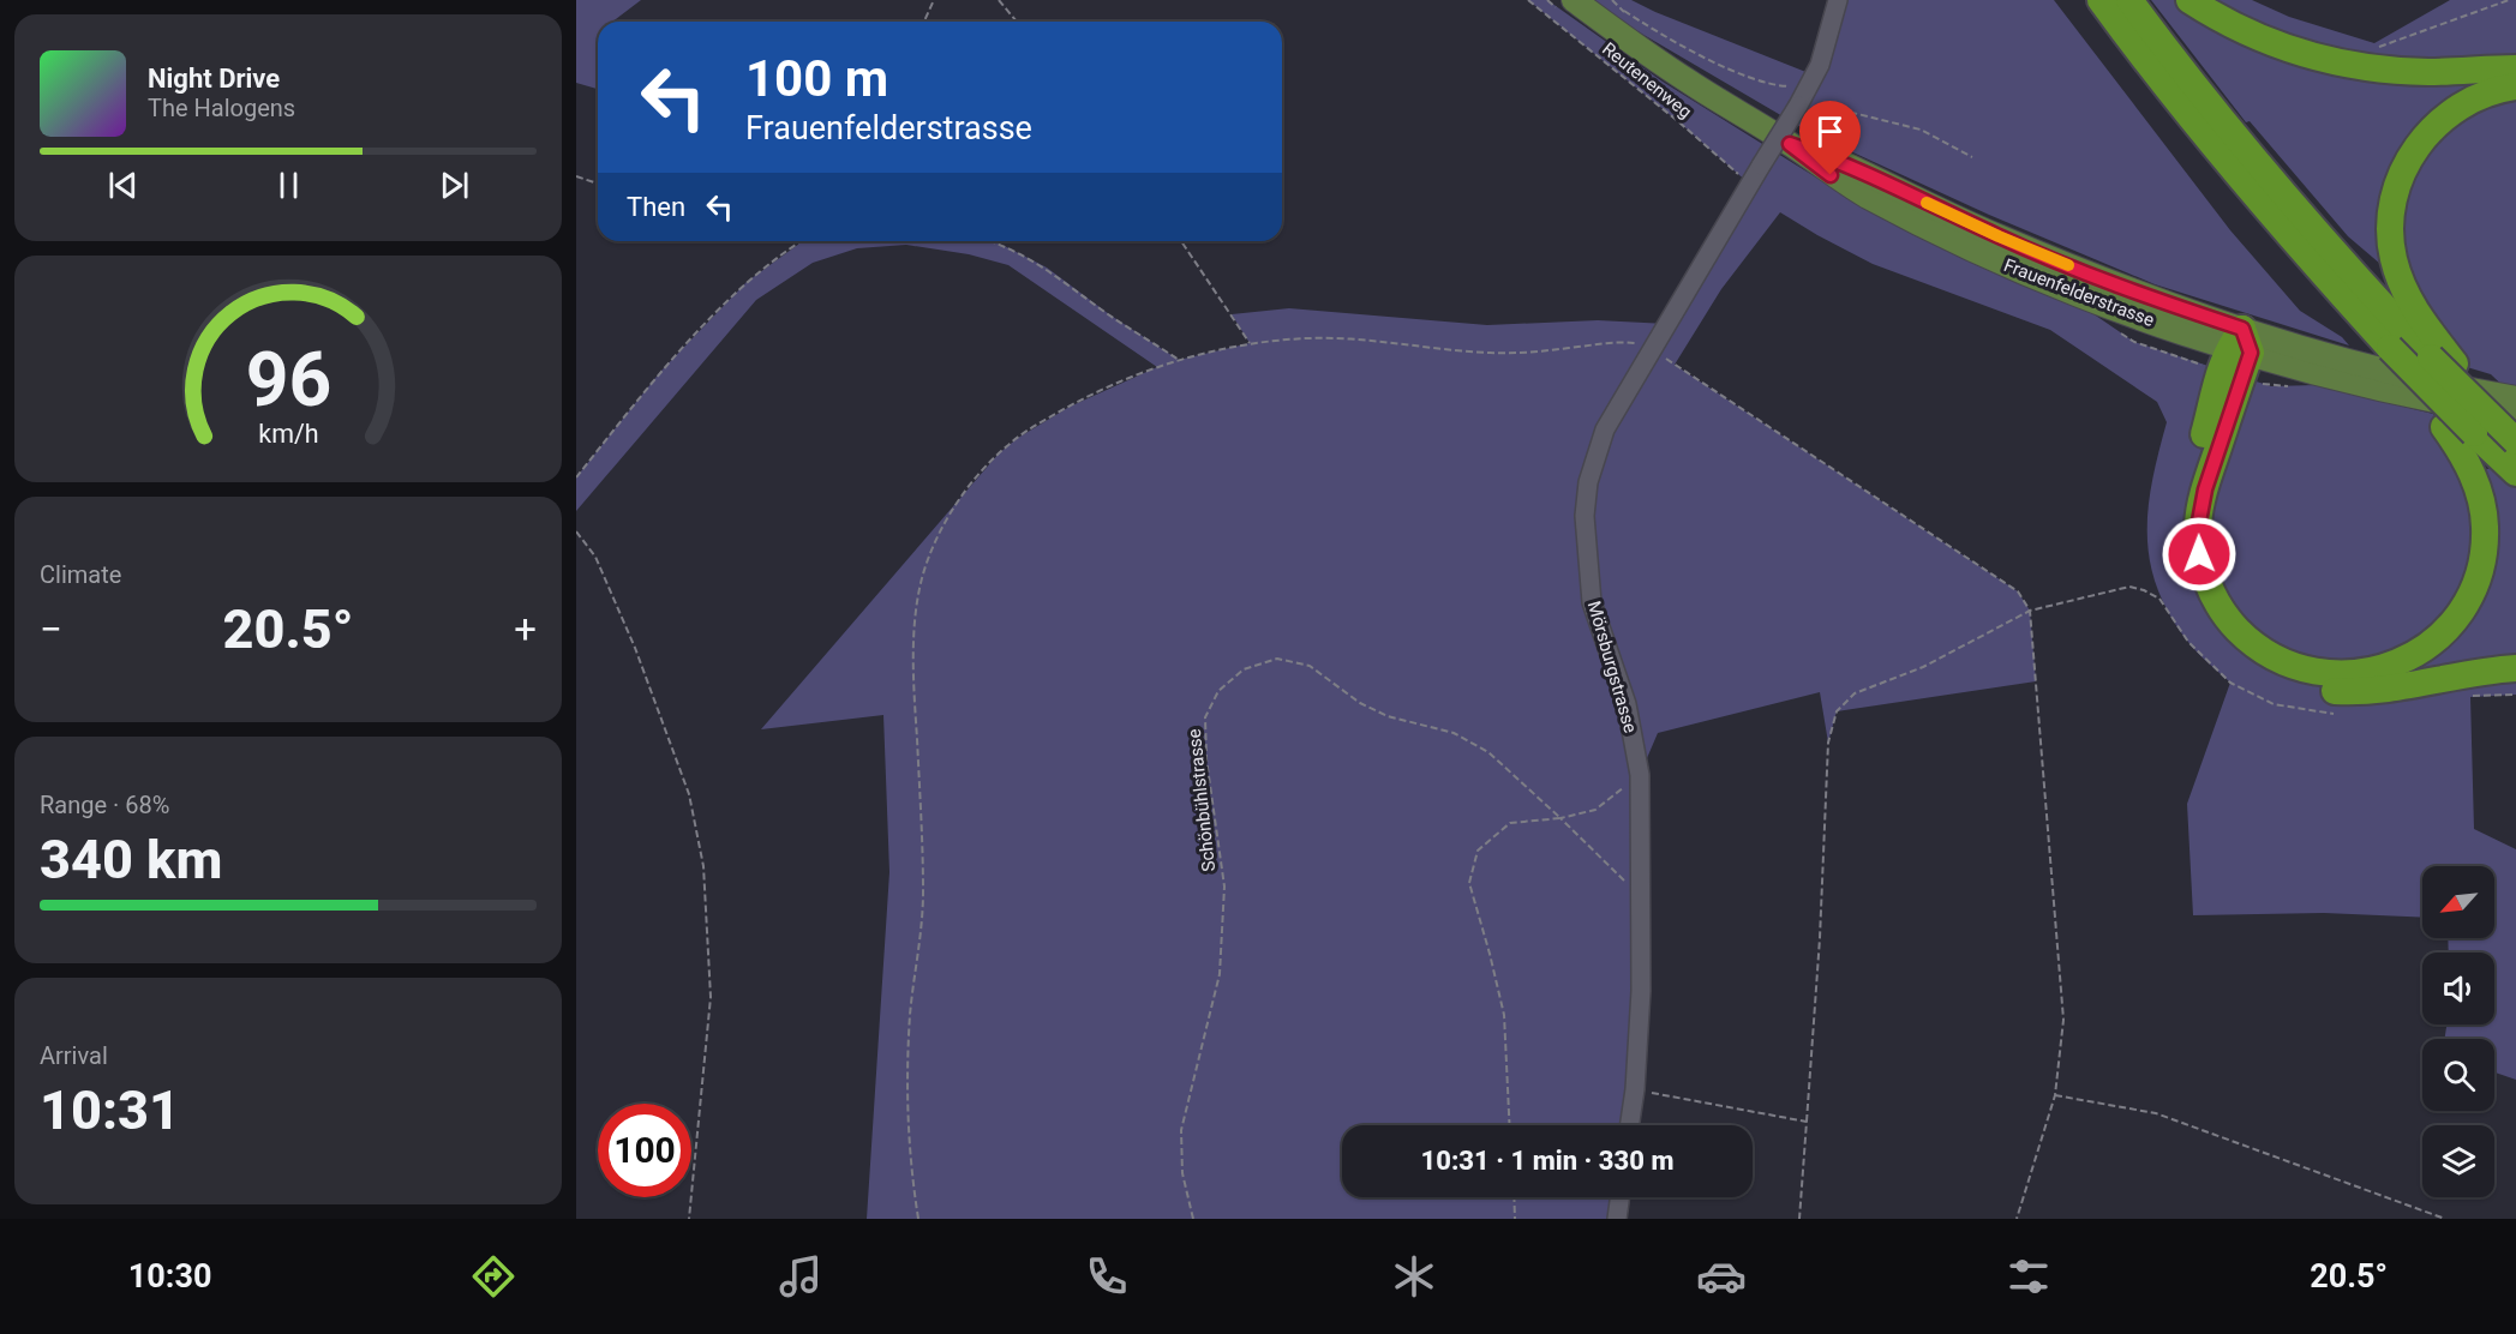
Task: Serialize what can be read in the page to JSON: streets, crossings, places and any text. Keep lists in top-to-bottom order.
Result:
{
  "streets": {
    "main road": ["Frauenfelderstrasse"],
    "street": ["Mörsburgstrasse"],
    "path": ["Reutenenweg", "Schönbühlstrasse"]
  },
  "crossings": [
    ["Reutenenweg", "Mörsburgstrasse"],
    ["Mörsburgstrasse", "Schönbühlstrasse"]
  ],
  "north": "bottom left",
  "page": {
    "turn": ["100 m", "Frauenfelderstrasse"],
    "song": ["Night Drive", "The Halogens"],
    "then": "Then",
    "tile": [
      "Climate",
      ["Range · 68%", "340 km"],
      ["Arrival", "10:31"]
    ],
    "heat": ["−", "20.5°", "+"],
    "limit": "100",
    "trip": "10:31 · 1 min · 330 m",
    "tabs": ["10:30", "20.5°"],
    "gauge": ["96", "km/h"]
  }
}
